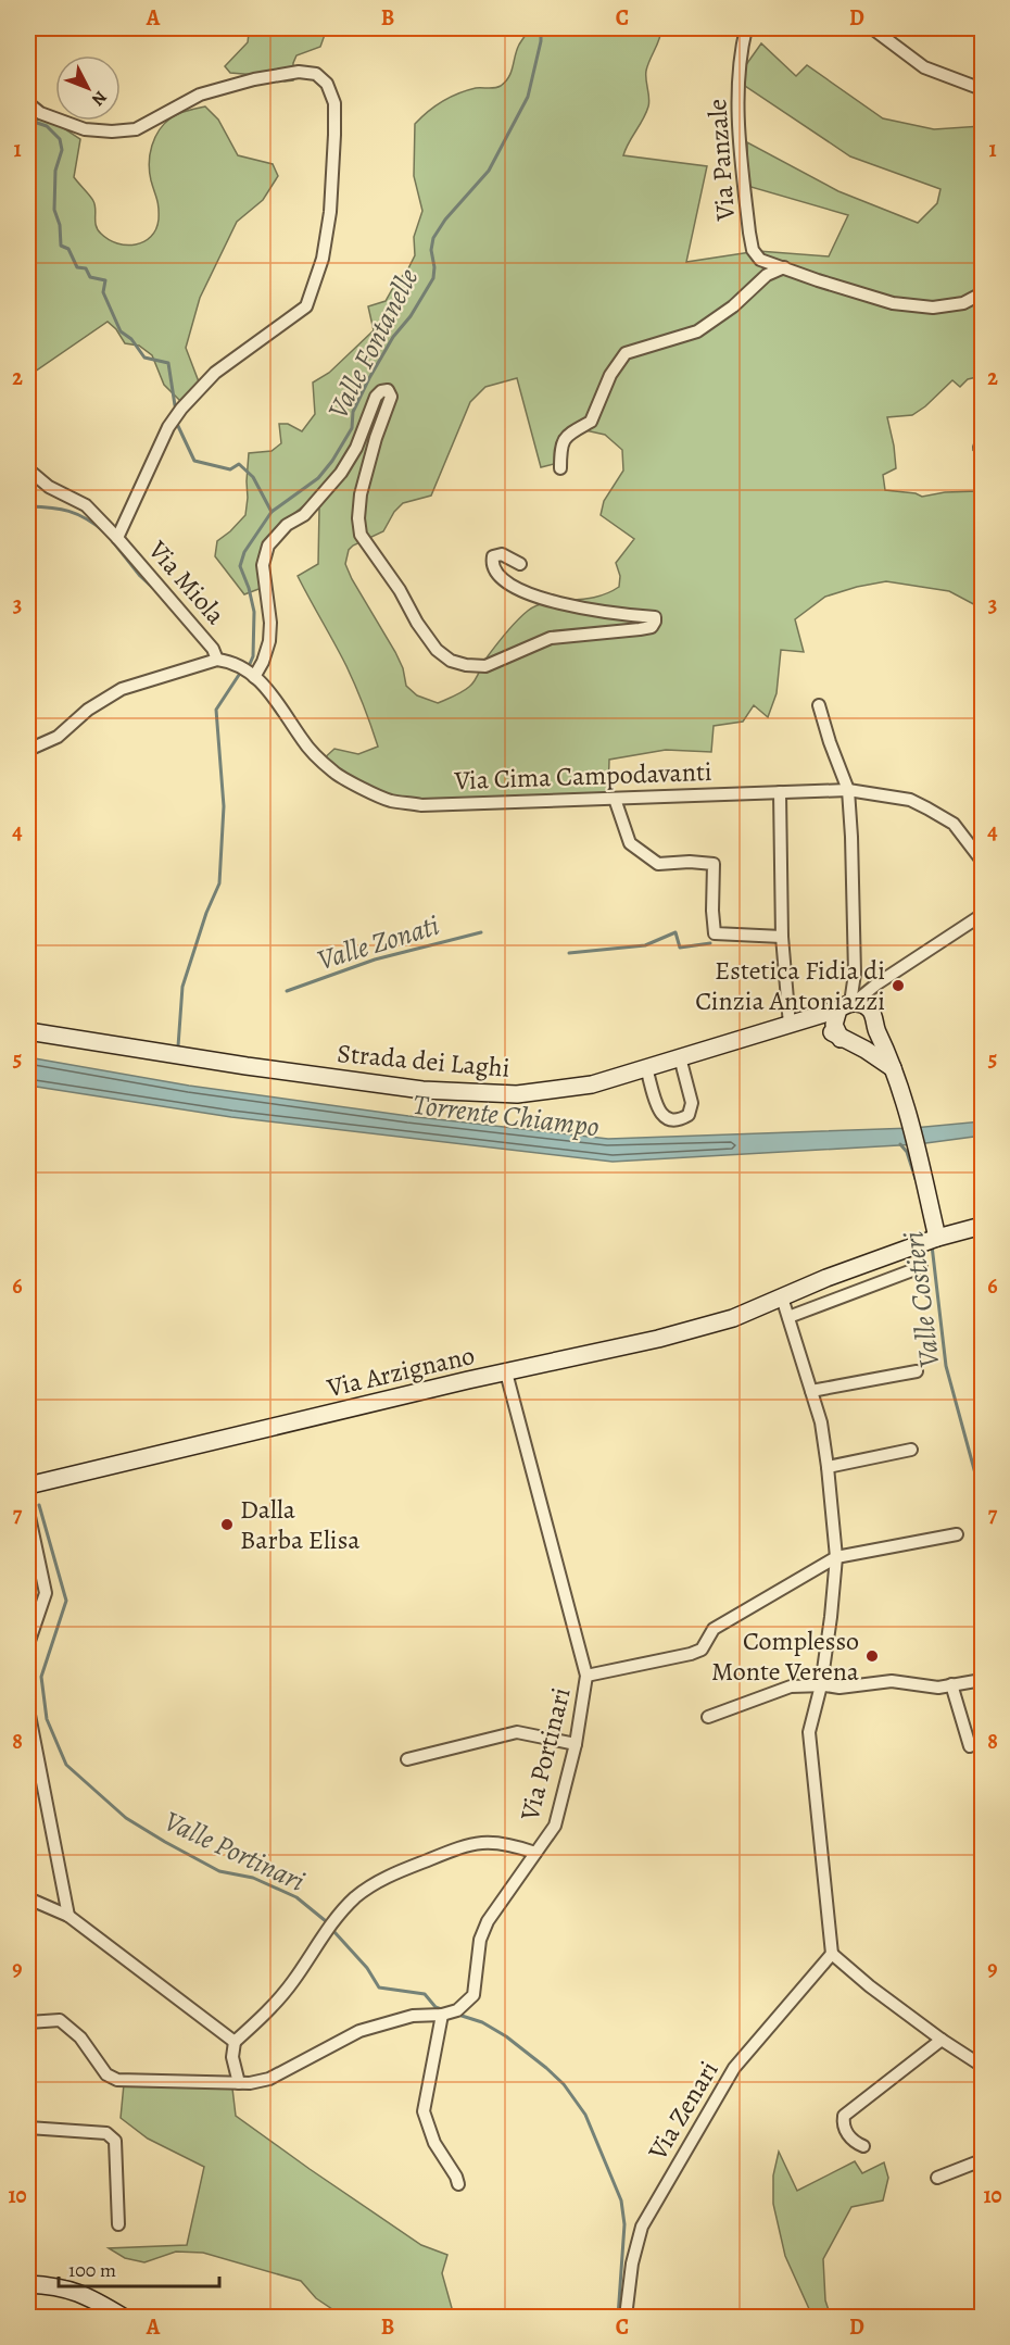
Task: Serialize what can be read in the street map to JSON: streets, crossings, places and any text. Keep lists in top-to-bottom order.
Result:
{
  "streets": {
    "street": [
      "Via Panzale",
      "Via Miola",
      "Via Cima Campodavanti",
      "Strada dei Laghi",
      "Via Arzignano",
      "Via Portinari",
      "Via Zenari"
    ]
  },
  "crossings": [
    ["Via Miola", "Via Cima Campodavanti"],
    ["Via Arzignano", "Via Portinari"]
  ],
  "water": [
    "Valle Fontanelle",
    "Valle Zonati",
    "Torrente Chiampo",
    "Valle Costieri",
    "Valle Portinari"
  ],
  "places": ["Estetica Fidia di Cinzia Antoniazzi", "Dalla Barba Elisa", "Complesso Monte Verena"],
  "scale_bar": "100 m",
  "north": "bottom right",
  "grid": {
    "columns": [
      "A",
      "B",
      "C",
      "D"
    ],
    "rows": [
      "1",
      "2",
      "3",
      "4",
      "5",
      "6",
      "7",
      "8",
      "9",
      "10"
    ]
  }
}
